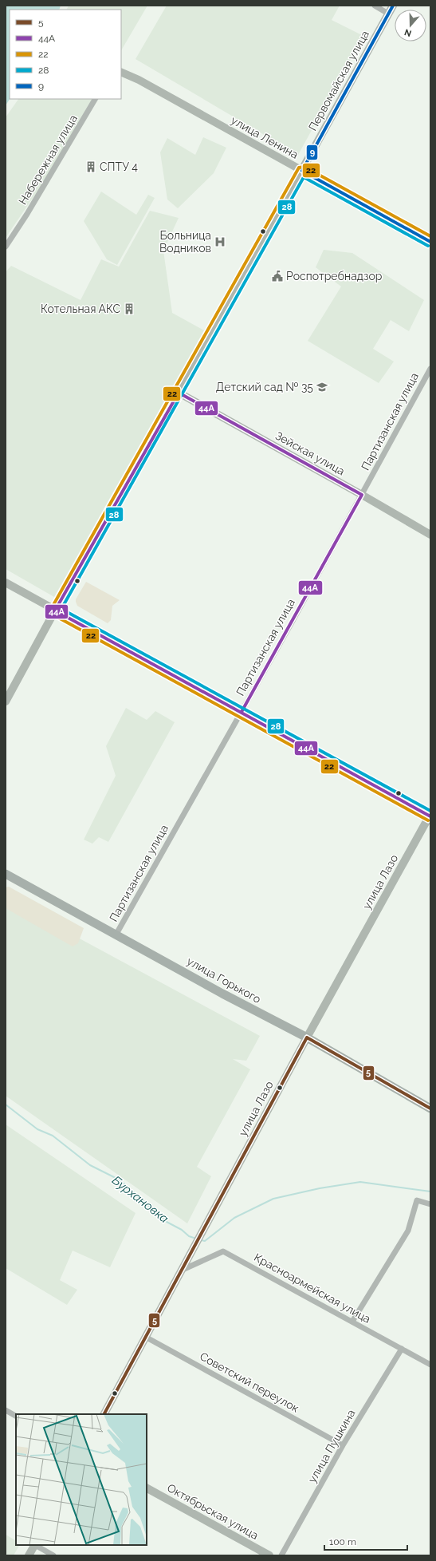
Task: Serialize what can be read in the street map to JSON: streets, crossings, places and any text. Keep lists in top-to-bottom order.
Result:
{
  "streets": {
    "main road": ["улица Горького"],
    "street": [
      "Первомайская улица",
      "улица Ленина",
      "Набережная улица",
      "Партизанская улица",
      "Зейская улица",
      "улица Лазо",
      "Красноармейская улица",
      "Советский переулок",
      "улица Пушкина",
      "Октябрьская улица"
    ]
  },
  "crossings": [
    ["Первомайская улица", "улица Ленина"],
    ["Первомайская улица", "Зейская улица"],
    ["Партизанская улица", "Зейская улица"],
    ["Партизанская улица", "улица Горького"],
    ["улица Лазо", "улица Горького"],
    ["улица Лазо", "Красноармейская улица"],
    ["улица Лазо", "Советский переулок"],
    ["Красноармейская улица", "улица Пушкина"],
    ["Советский переулок", "улица Пушкина"]
  ],
  "water": ["Бурхановка"],
  "places": {
    "building": ["СПТУ 4", "Котельная АКС"],
    "hospital": ["Больница Водников"],
    "public building": ["Роспотребнадзор"],
    "school or university": ["Детский сад № 35"]
  },
  "lines": [
    "transit line 9",
    "transit line 22",
    "transit line 28",
    "transit line 44А",
    "transit line 5"
  ],
  "legend": [
    "5",
    "44А",
    "22",
    "28",
    "9"
  ],
  "scale_bar": "100 m",
  "north": "bottom"
}
